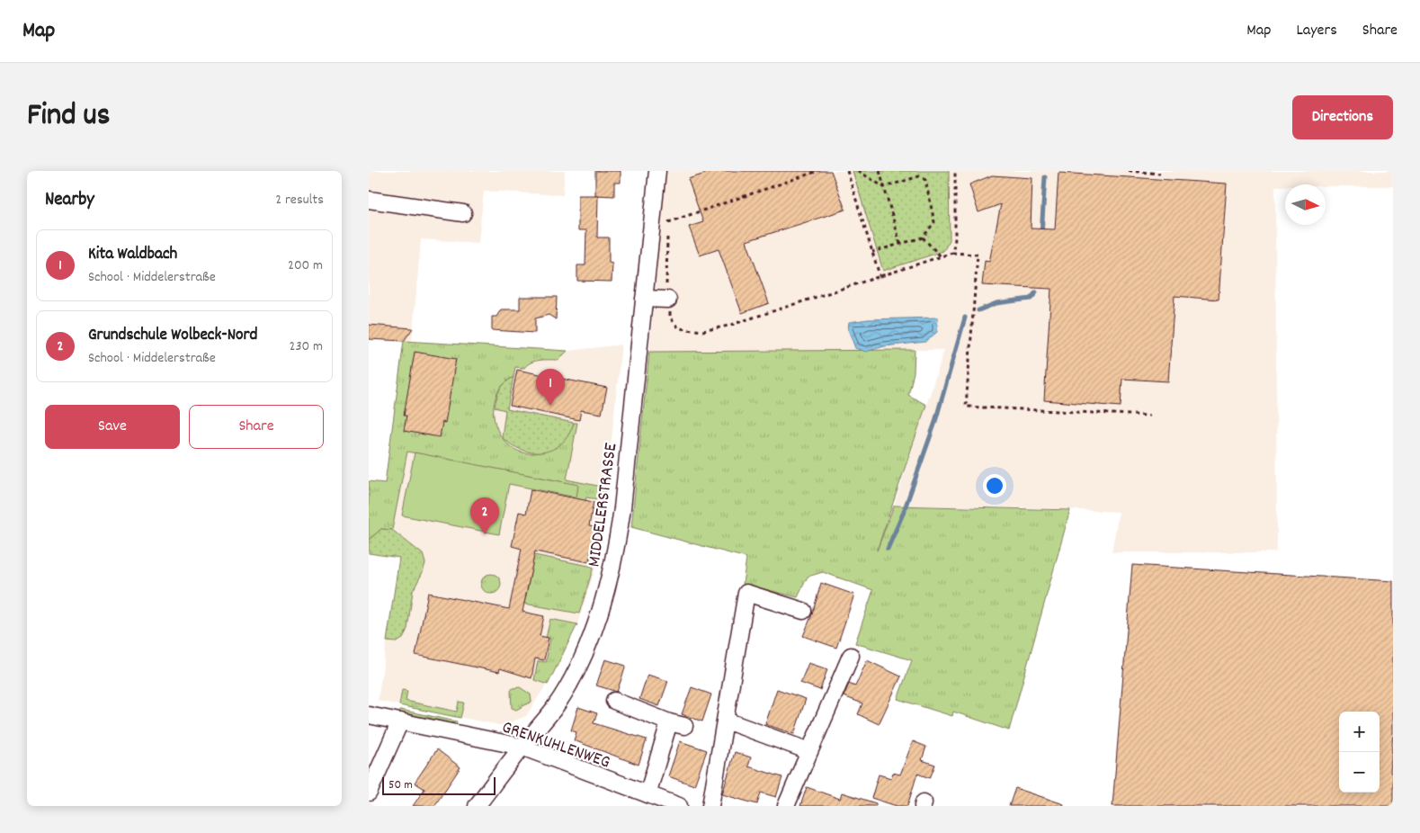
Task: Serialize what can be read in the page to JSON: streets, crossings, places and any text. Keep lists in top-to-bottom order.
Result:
{
  "streets": {
    "street": ["MIDDELERSTRASSE", "GRENKUHLENWEG"]
  },
  "crossings": [
    ["MIDDELERSTRASSE", "GRENKUHLENWEG"]
  ],
  "scale_bar": "50 m",
  "north": "right",
  "page": {
    "header": "Map",
    "nav": ["Map", "Layers", "Share"],
    "title": "Find us",
    "buttons": [
      "Directions",
      ["Save", "Share"]
    ],
    "heading": ["Nearby", "2 results"],
    "list": [
      {
        "mark": "1",
        "name": "Kita Waldbach",
        "note": "School · Middelerstraße",
        "value": "200 m"
      },
      {
        "mark": "2",
        "name": "Grundschule Wolbeck-Nord",
        "note": "School · Middelerstraße",
        "value": "230 m"
      }
    ],
    "pins": ["1", "2"],
    "map_buttons": ["+", "−"],
    "scale": "50 m"
  }
}
